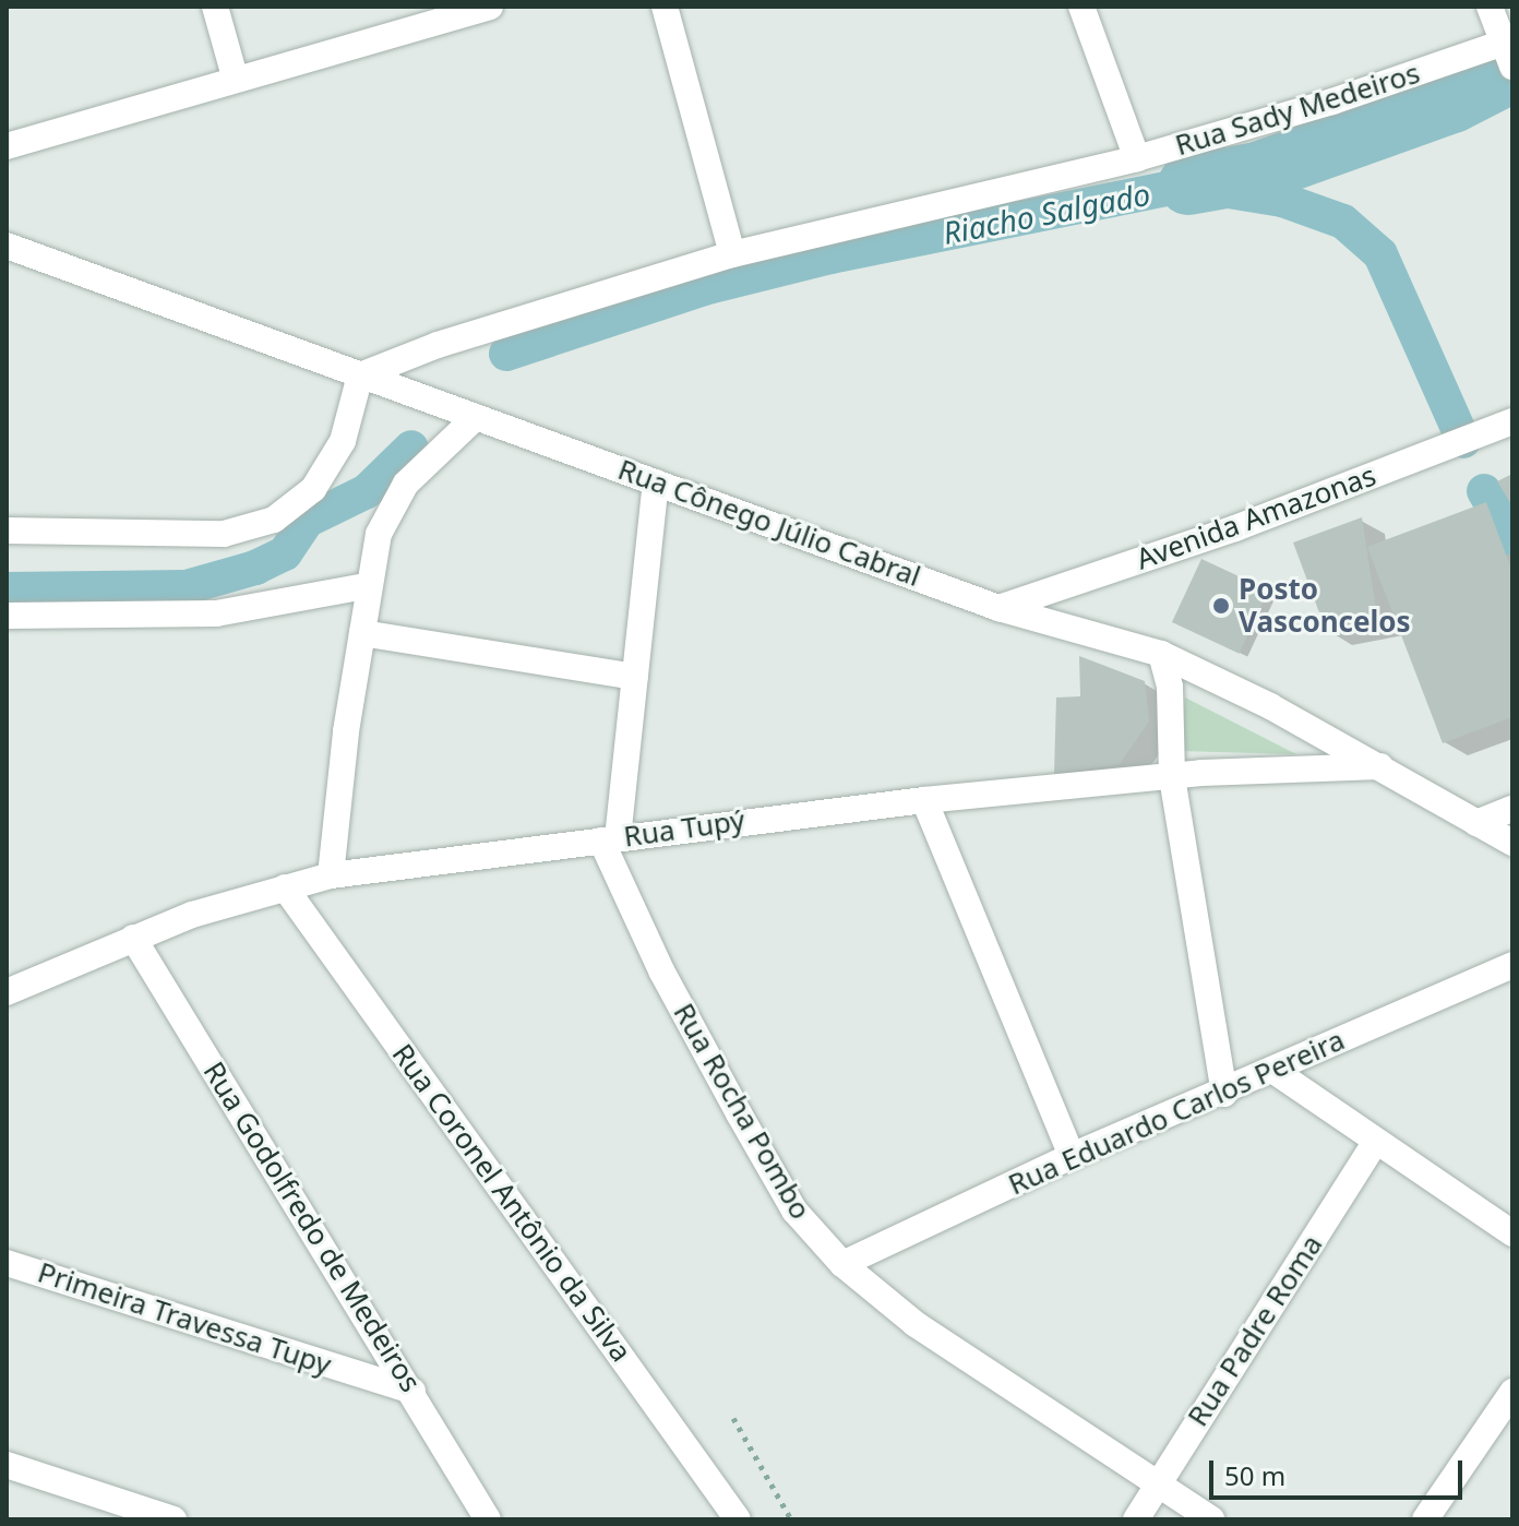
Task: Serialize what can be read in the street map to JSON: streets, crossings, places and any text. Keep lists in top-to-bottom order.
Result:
{
  "streets": {
    "street": [
      "Rua Sady Medeiros",
      "Avenida Amazonas",
      "Rua Cônego Júlio Cabral",
      "Rua Tupý",
      "Rua Rocha Pombo",
      "Rua Eduardo Carlos Pereira",
      "Rua Coronel Antônio da Silva",
      "Rua Godolfredo de Medeiros",
      "Primeira Travessa Tupy",
      "Rua Padre Roma"
    ]
  },
  "crossings": [
    ["Rua Sady Medeiros", "Rua Cônego Júlio Cabral"],
    ["Avenida Amazonas", "Rua Cônego Júlio Cabral"],
    ["Rua Cônego Júlio Cabral", "Rua Tupý"],
    ["Rua Tupý", "Rua Rocha Pombo"],
    ["Rua Tupý", "Rua Coronel Antônio da Silva"],
    ["Rua Tupý", "Rua Godolfredo de Medeiros"],
    ["Rua Rocha Pombo", "Rua Eduardo Carlos Pereira"],
    ["Rua Rocha Pombo", "Rua Padre Roma"],
    ["Rua Godolfredo de Medeiros", "Primeira Travessa Tupy"]
  ],
  "water": ["Riacho Salgado"],
  "places": ["Posto Vasconcelos"],
  "scale_bar": "50 m"
}
